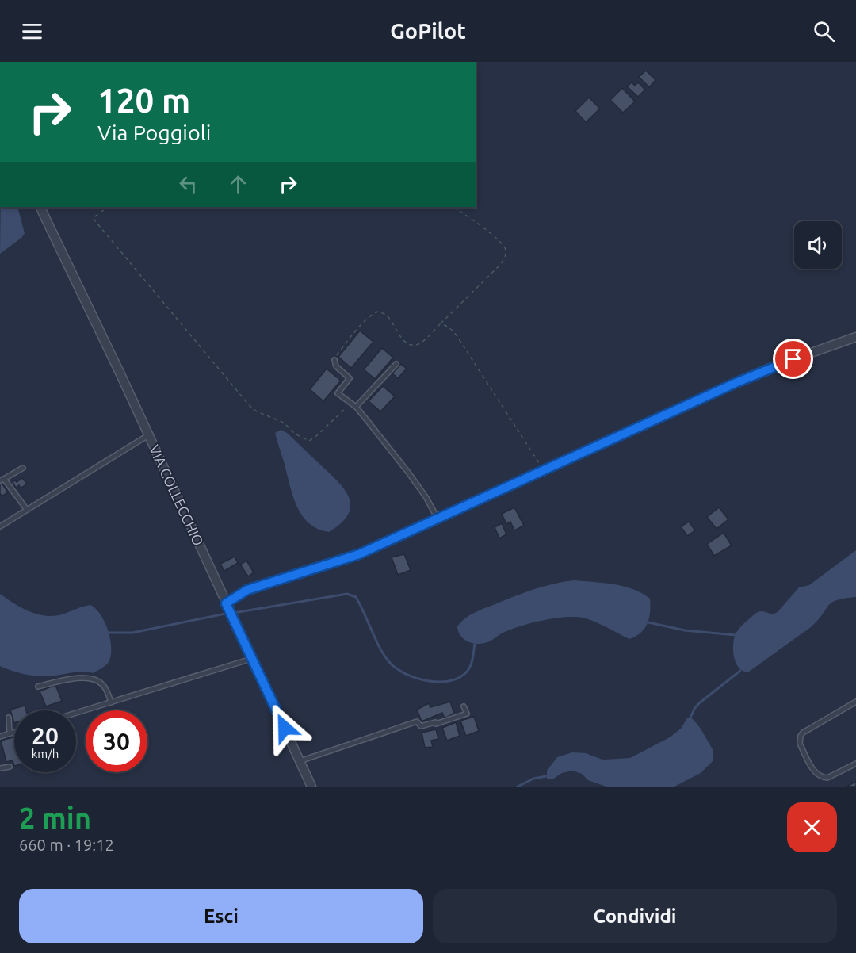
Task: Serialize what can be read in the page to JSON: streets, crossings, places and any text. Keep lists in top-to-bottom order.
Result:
{
  "streets": {
    "street": ["VIA COLLECCHIO"]
  },
  "page": {
    "header": "GoPilot",
    "turn": ["120 m", "Via Poggioli"],
    "speed": "20 km/h",
    "limit": "30",
    "heading": ["2 min", "660 m · 19:12"],
    "buttons": ["Esci", "Condividi"]
  }
}
